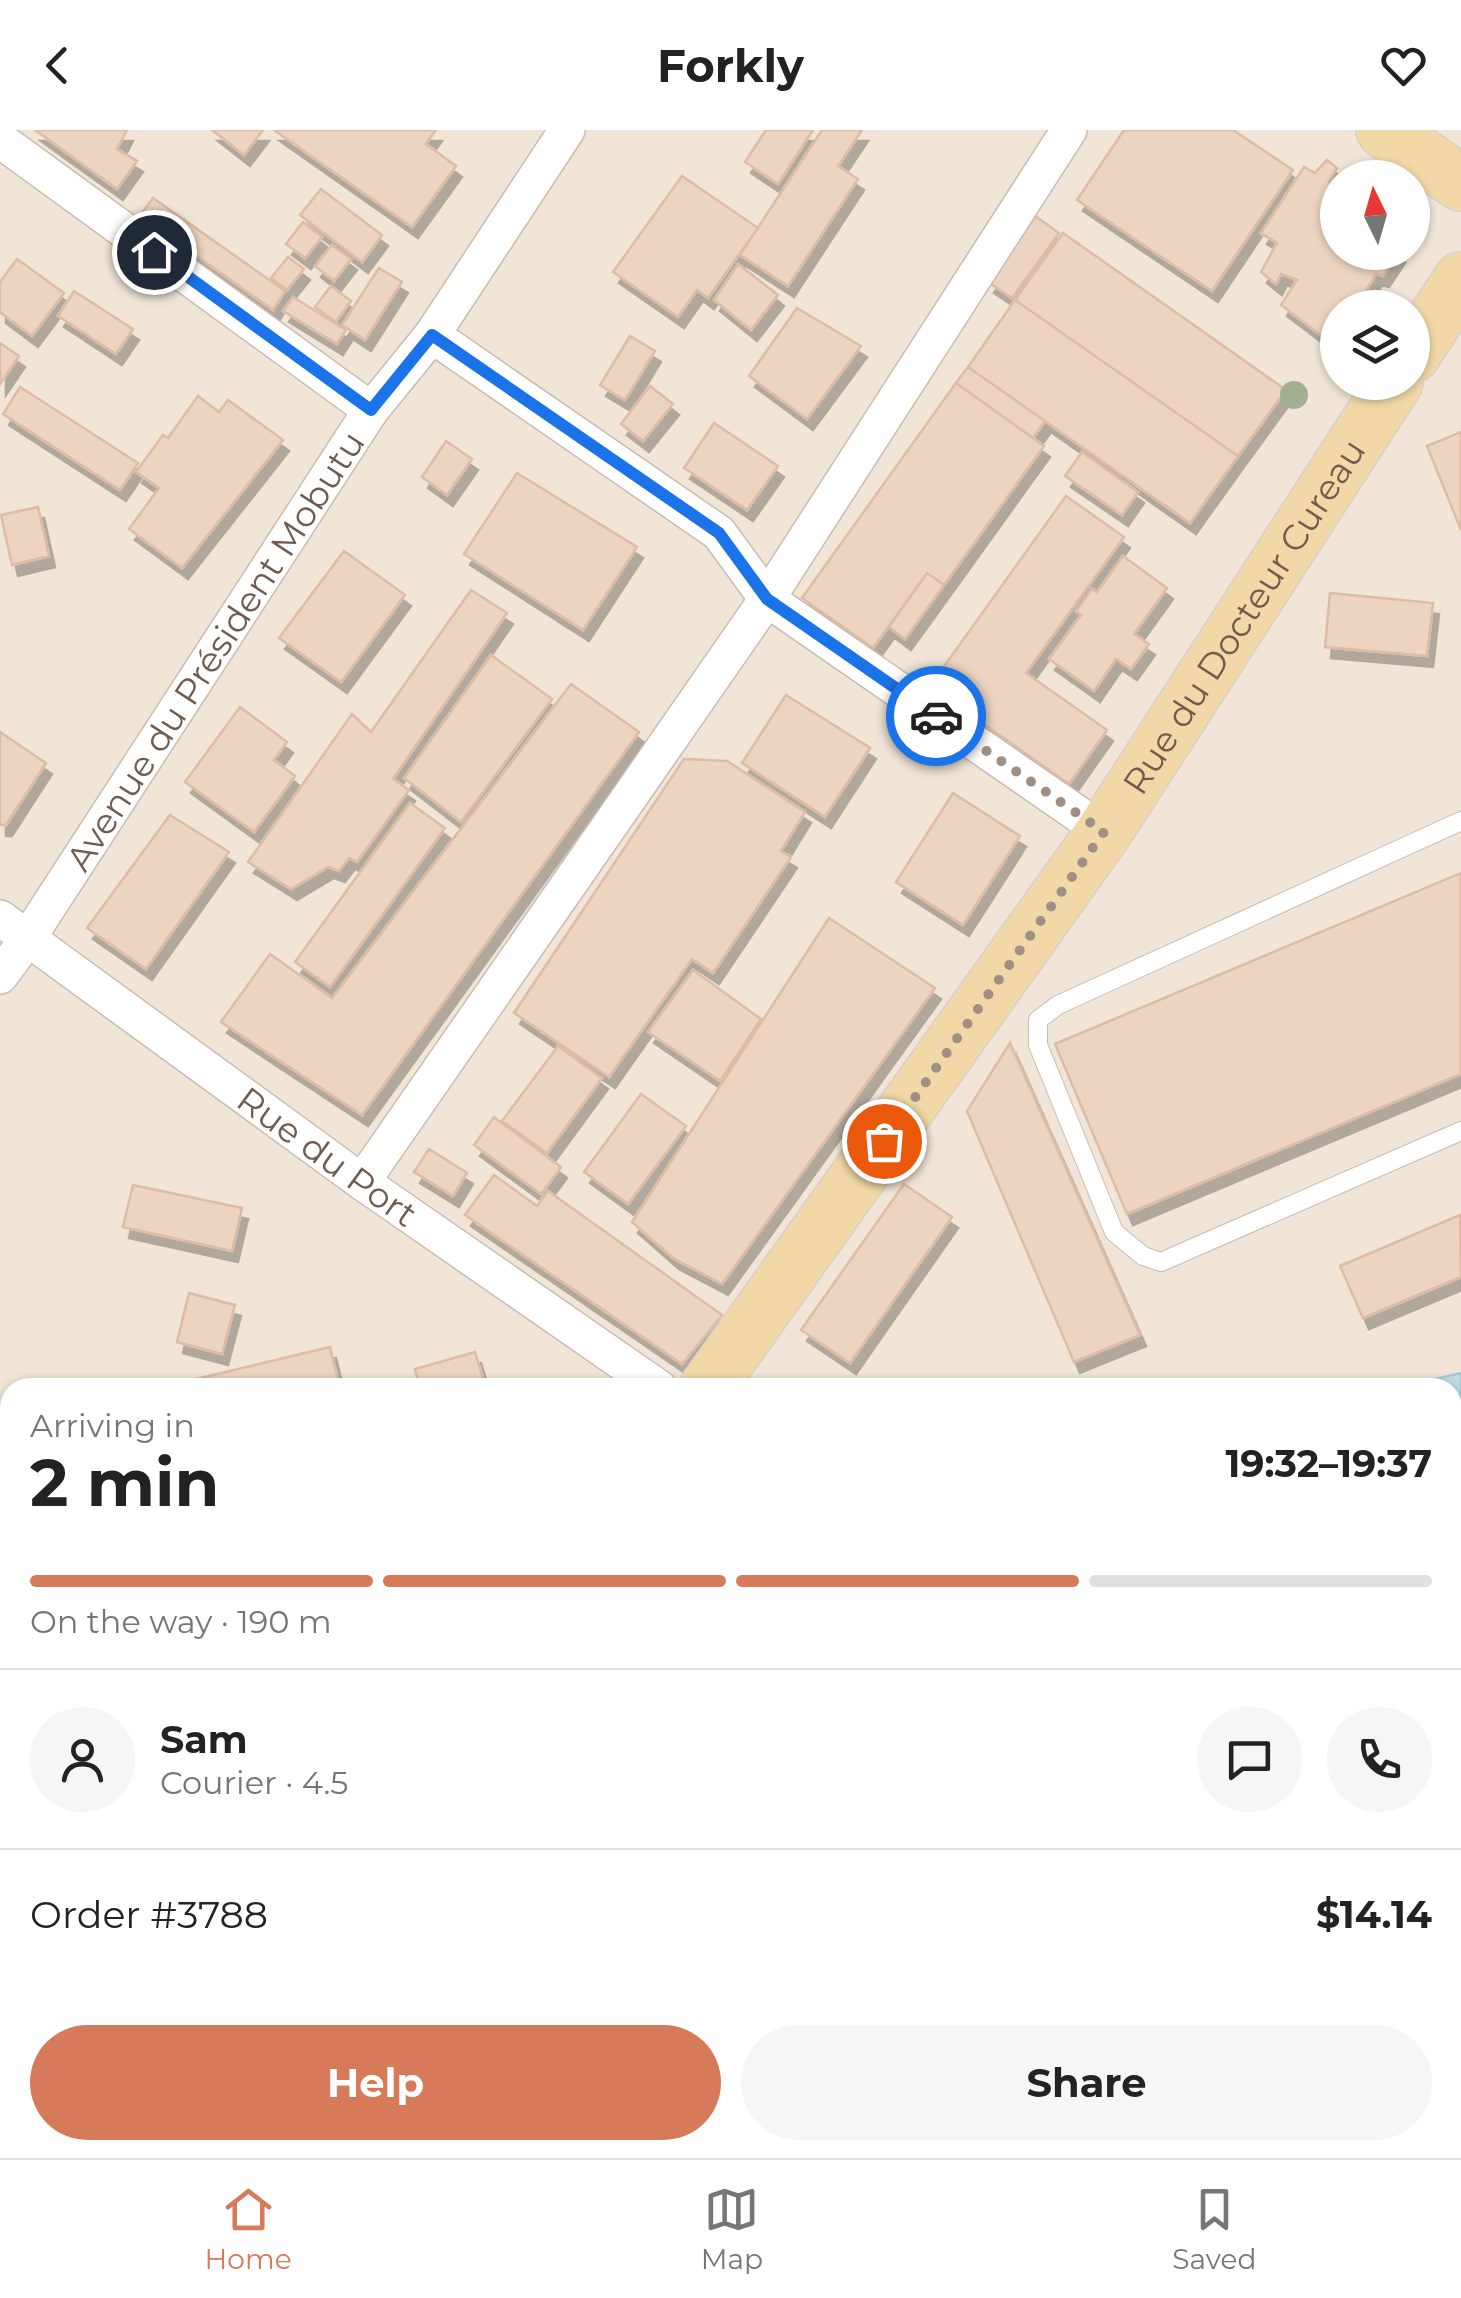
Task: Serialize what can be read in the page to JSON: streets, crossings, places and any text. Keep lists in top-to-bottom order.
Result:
{
  "streets": {
    "main road": ["Rue du Docteur Cureau"],
    "street": ["Avenue du Président Mobutu", "Rue du Port"]
  },
  "crossings": [
    ["Avenue du Président Mobutu", "Rue du Port"]
  ],
  "north": "top",
  "page": {
    "header": "Forkly",
    "heading": ["2 min", "Arriving in", "19:32–19:37"],
    "panel": [
      "Sam",
      "Courier · 4.5",
      "Order #3788",
      "$14.14"
    ],
    "bar": "On the way · 190 m",
    "buttons": ["Help", "Share"],
    "tabs": ["Home", "Map", "Saved"]
  }
}
